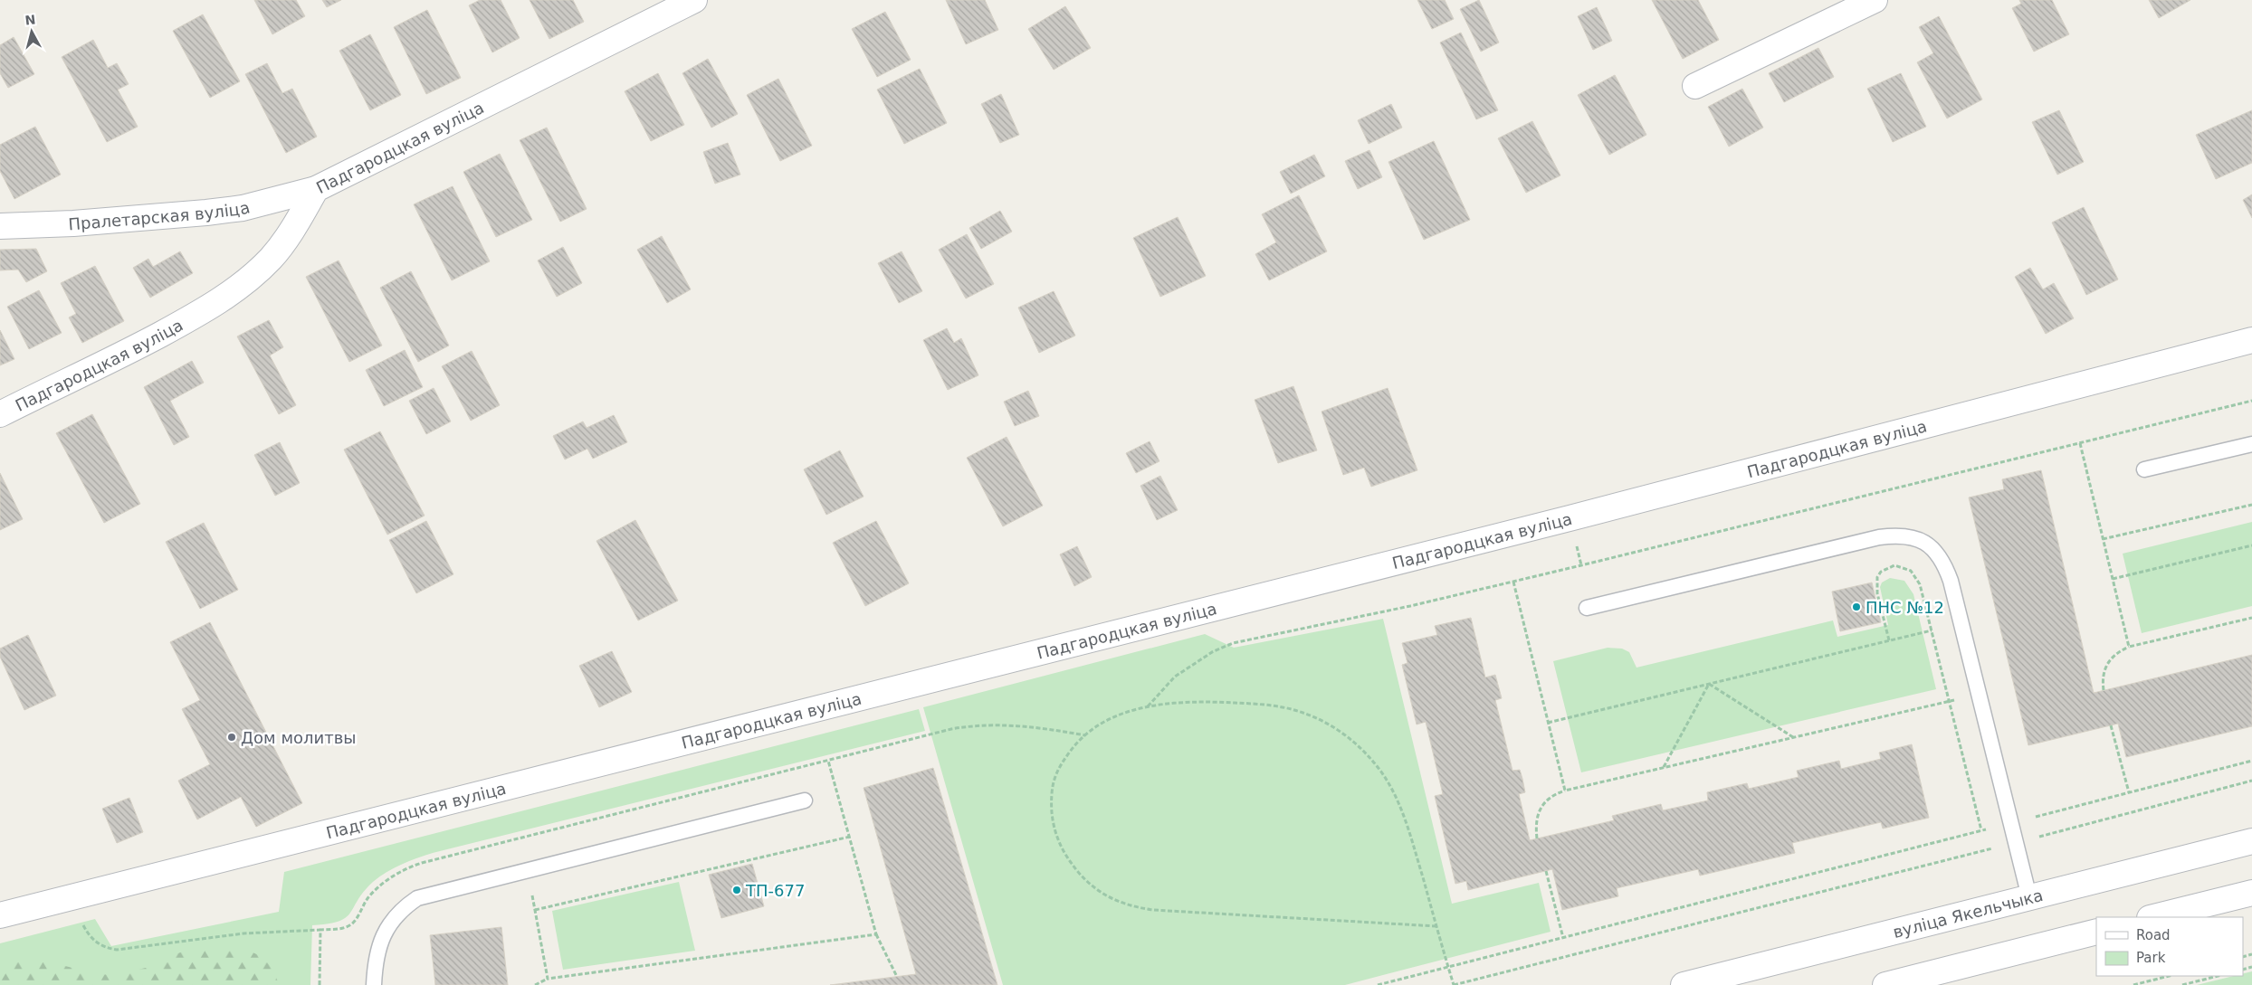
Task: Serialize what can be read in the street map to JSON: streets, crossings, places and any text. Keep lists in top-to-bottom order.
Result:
{
  "streets": {
    "street": ["Падгародцкая вуліца", "Пралетарская вуліца", "вуліца Якельчыка"]
  },
  "crossings": [
    ["Падгародцкая вуліца", "Пралетарская вуліца"]
  ],
  "places": ["ПНС №12", "Дом молитвы", "ТП-677"],
  "legend": ["Road", "Park"],
  "north": "top"
}
